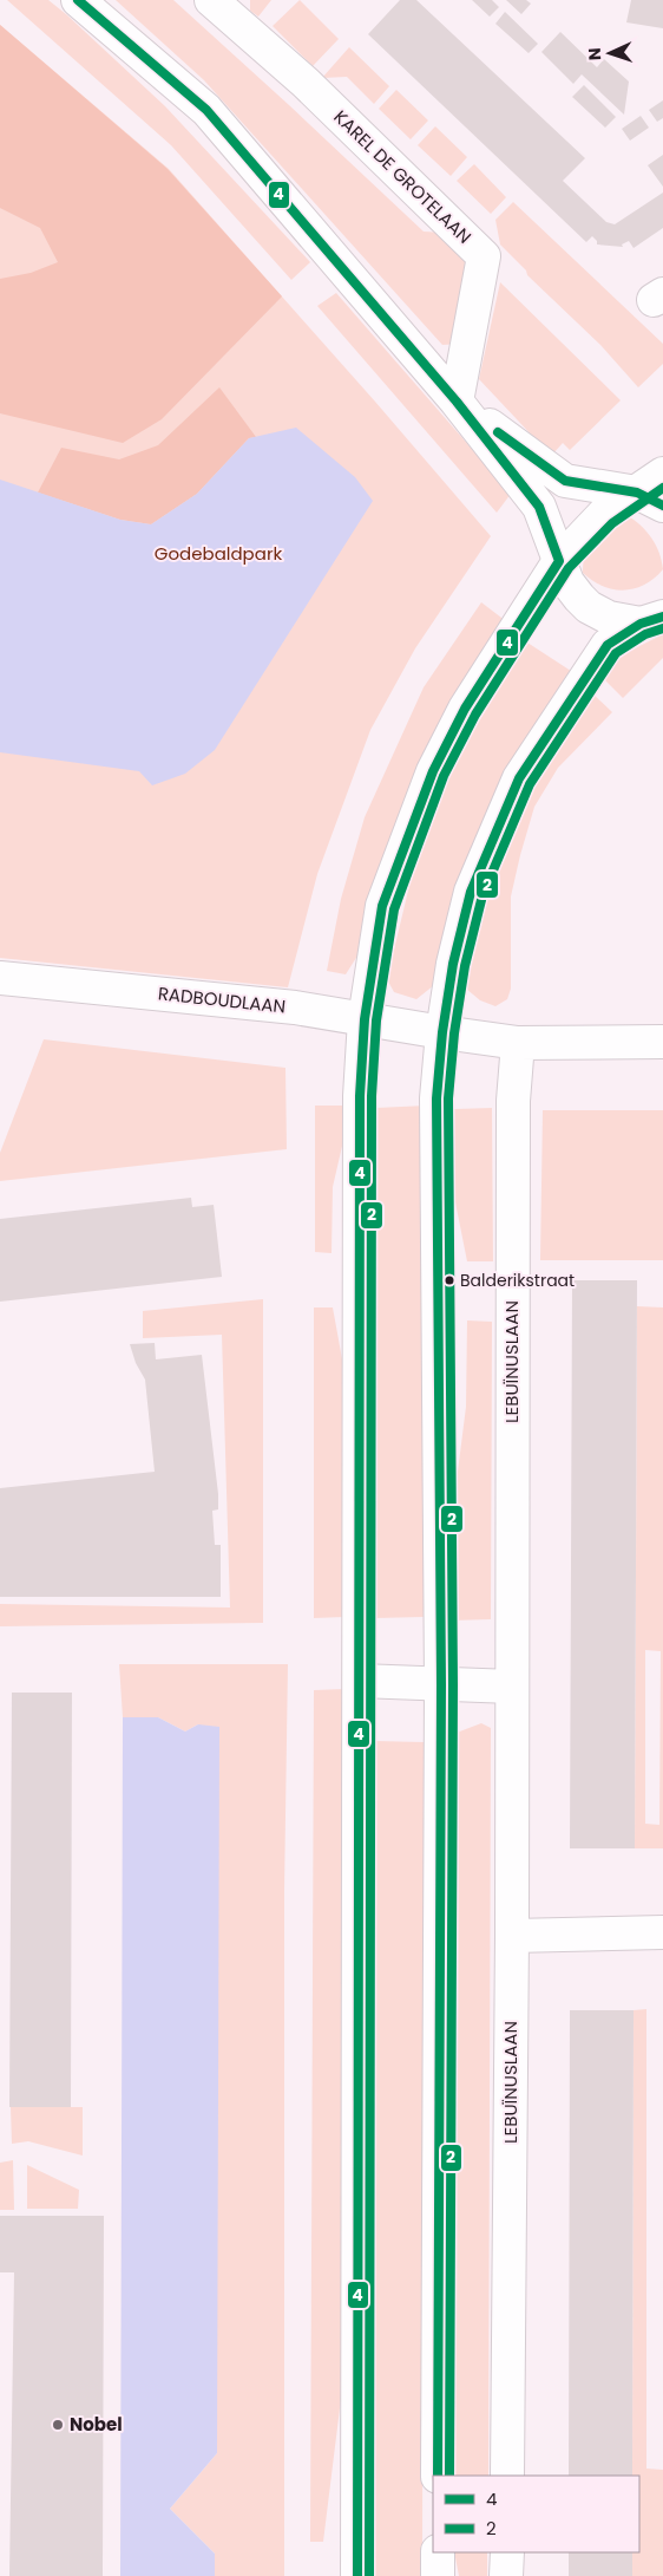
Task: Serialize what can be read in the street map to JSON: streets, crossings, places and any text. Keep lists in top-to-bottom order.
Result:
{
  "streets": {
    "main road": ["KAREL DE GROTELAAN", "RADBOUDLAAN", "LEBUÏNUSLAAN"]
  },
  "parks": ["Godebaldpark"],
  "places": ["Balderikstraat", "Nobel"],
  "lines": ["transit line 4", "transit line 2"],
  "legend": ["4", "2"],
  "north": "left"
}
